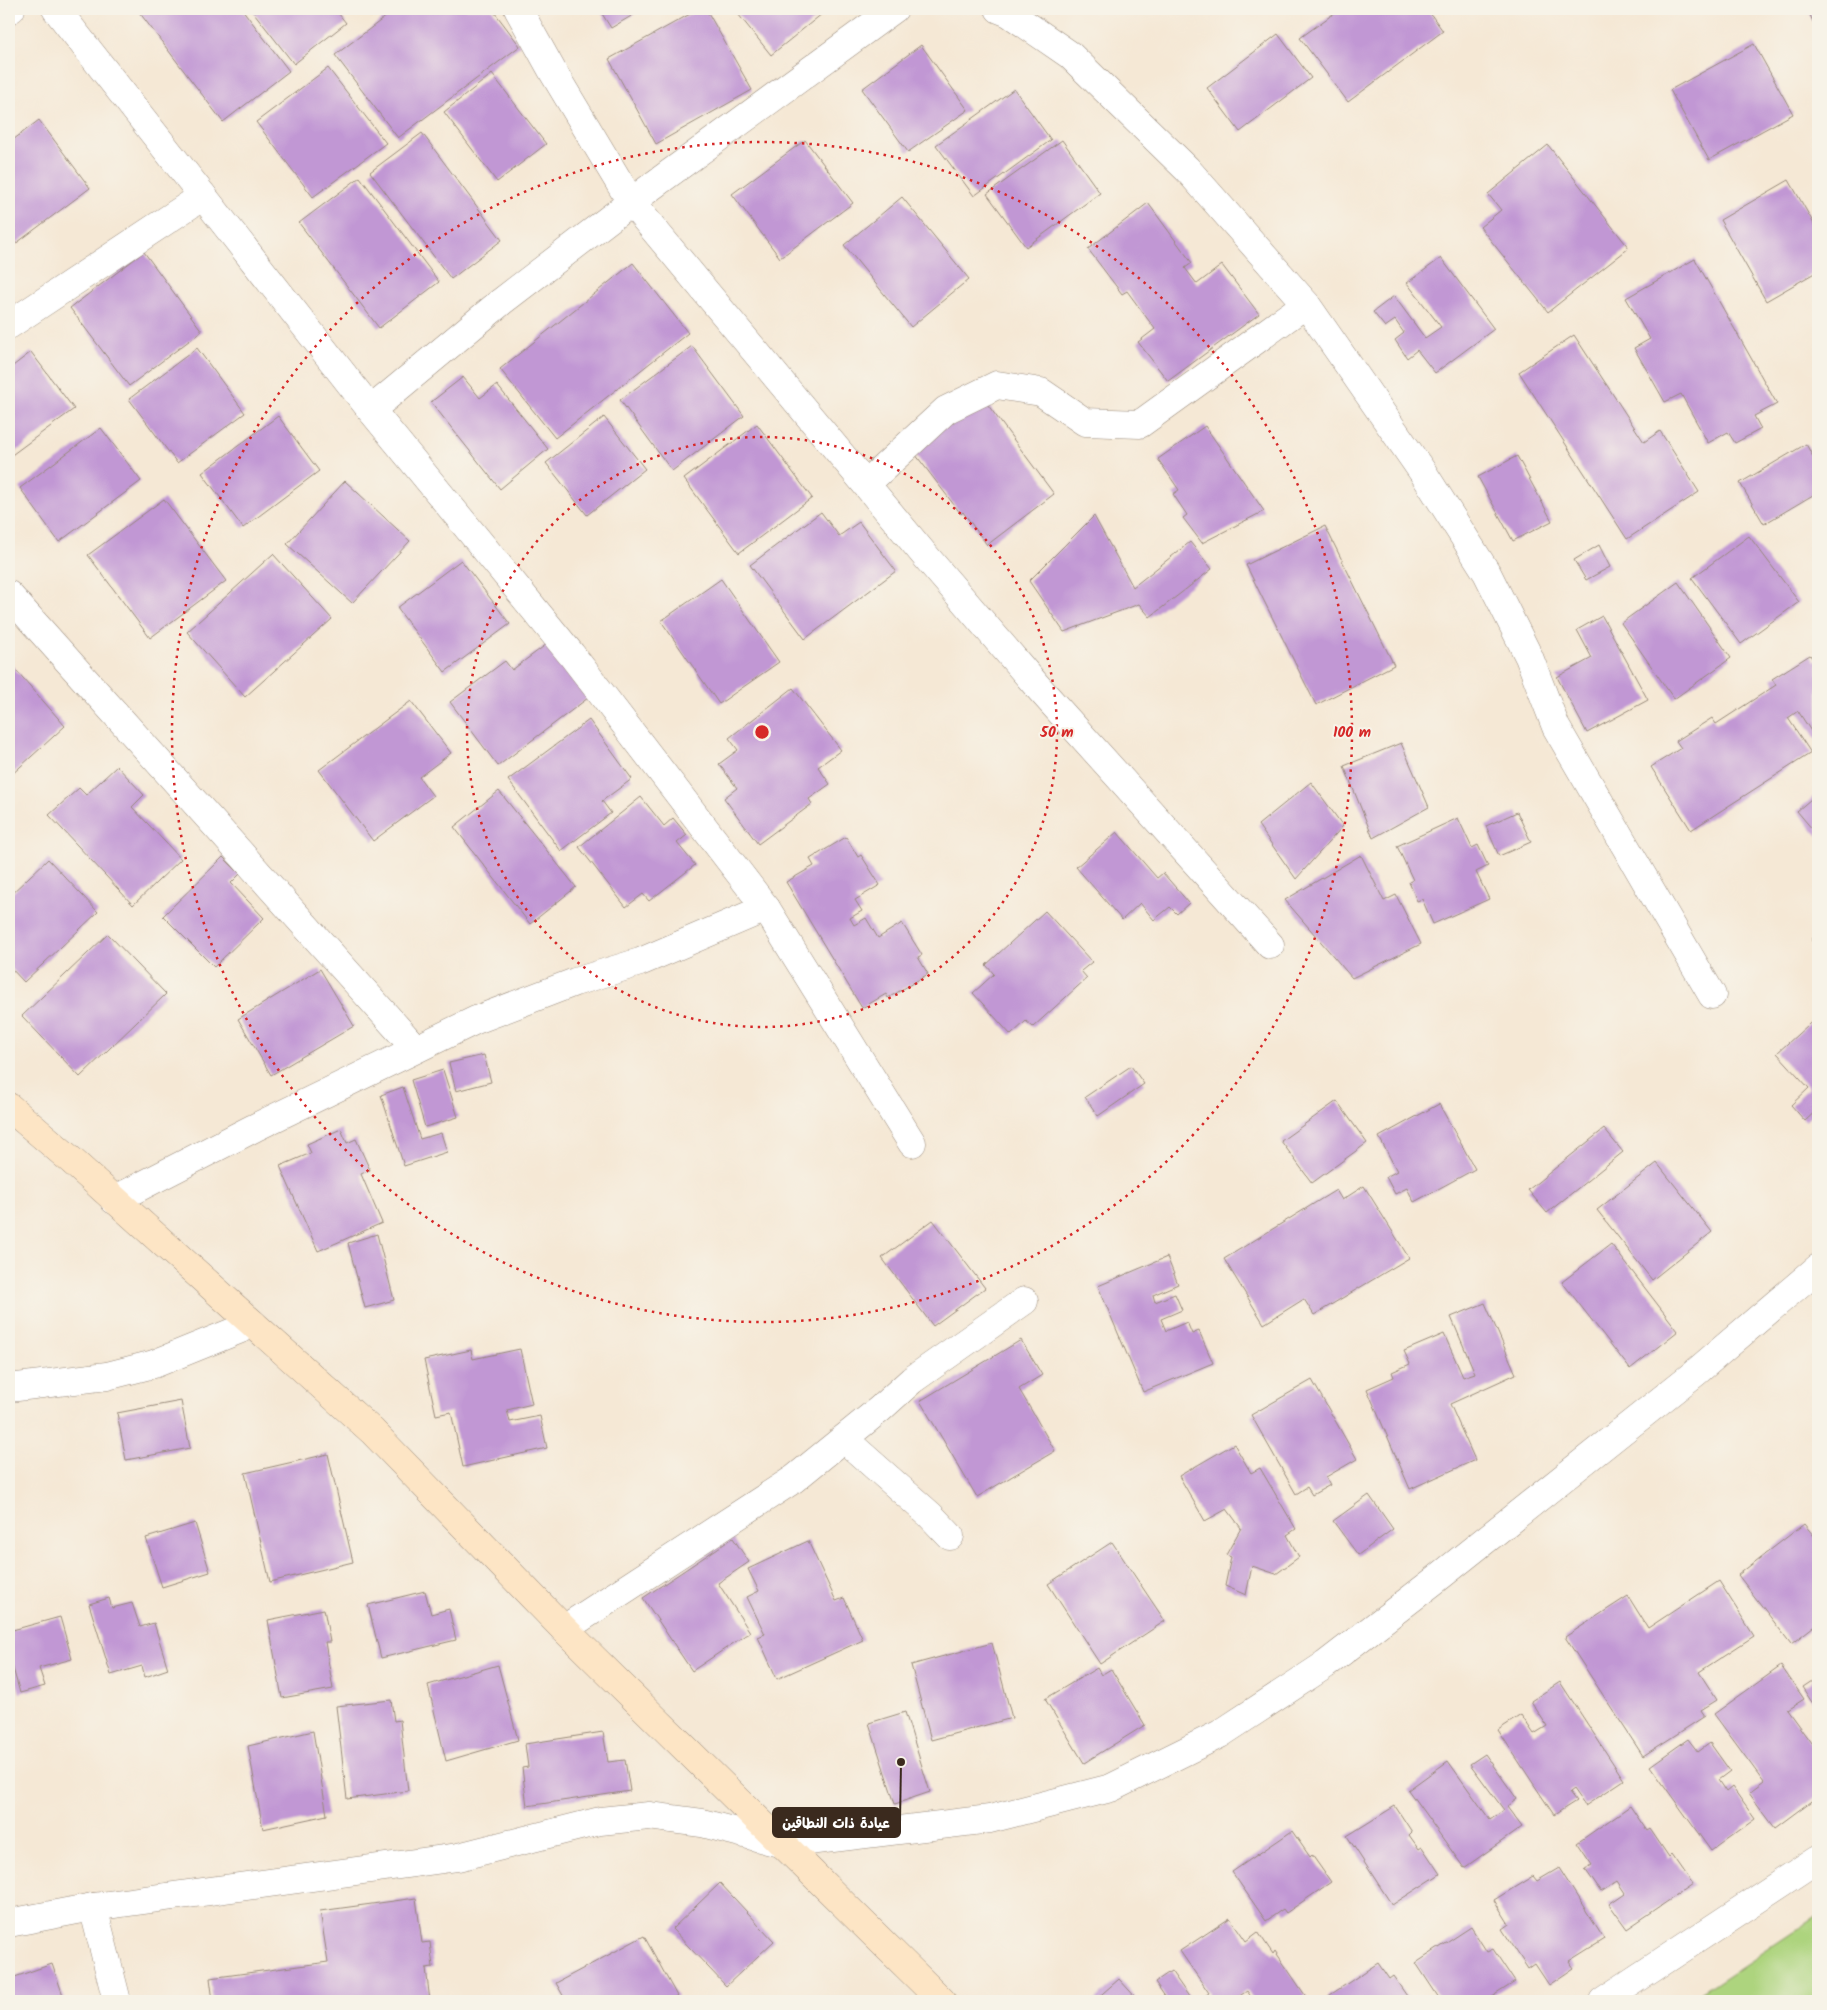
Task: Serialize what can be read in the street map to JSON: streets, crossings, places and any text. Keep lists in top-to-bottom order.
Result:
{
  "places": ["عيادة ذات النطاقين"],
  "rings": ["50 m", "100 m"]
}
